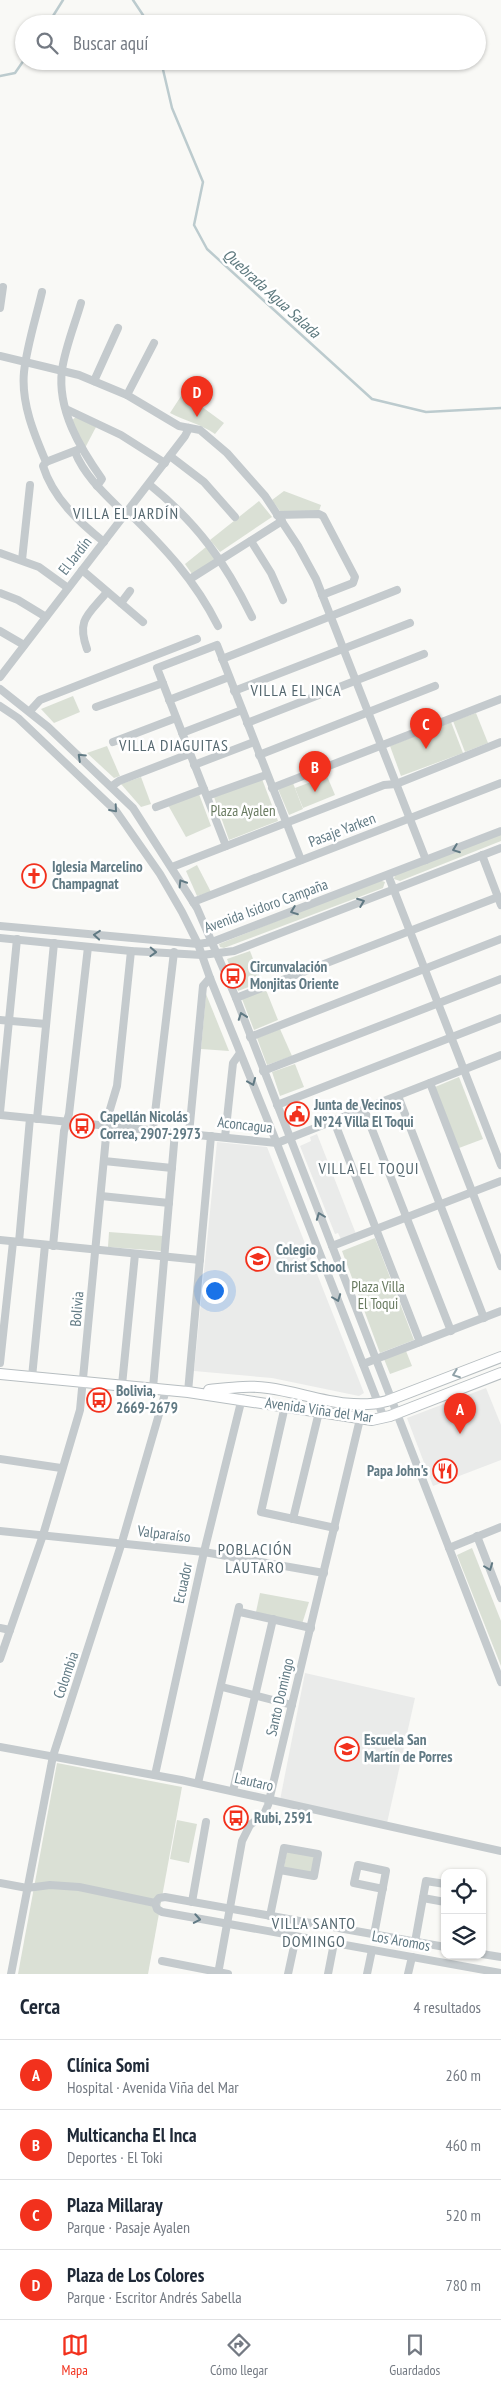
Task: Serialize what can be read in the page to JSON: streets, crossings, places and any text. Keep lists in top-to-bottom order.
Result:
{
  "streets": {
    "main road": ["Avenida Viña del Mar"],
    "street": [
      "El Jardín",
      "Pasaje Yarken",
      "Avenida Isidoro Campaña",
      "Aconcagua",
      "Bolivia",
      "Valparaíso",
      "Ecuador",
      "Colombia",
      "Santo Domingo",
      "Lautaro",
      "Los Aromos"
    ]
  },
  "crossings": [
    ["Avenida Isidoro Campaña", "Bolivia"],
    ["Aconcagua", "Bolivia"],
    ["Bolivia", "Avenida Viña del Mar"],
    ["Bolivia", "Valparaíso"],
    ["Avenida Viña del Mar", "Ecuador"],
    ["Avenida Viña del Mar", "Colombia"],
    ["Avenida Viña del Mar", "Santo Domingo"],
    ["Valparaíso", "Ecuador"],
    ["Valparaíso", "Colombia"],
    ["Valparaíso", "Santo Domingo"],
    ["Ecuador", "Lautaro"],
    ["Colombia", "Lautaro"],
    ["Colombia", "Los Aromos"],
    ["Santo Domingo", "Lautaro"],
    ["Santo Domingo", "Los Aromos"]
  ],
  "districts": [
    "VILLA EL JARDÍN",
    "VILLA EL INCA",
    "VILLA DIAGUITAS",
    "VILLA EL TOQUI",
    "POBLACIÓN LAUTARO",
    "VILLA SANTO DOMINGO"
  ],
  "water": ["Quebrada Agua Salada"],
  "parks": ["Plaza Ayalen", "Plaza Villa El Toqui"],
  "places": {
    "church": ["Iglesia Marcelino Champagnat"],
    "bus stop": [
      "Circunvalación Monjitas Oriente",
      "Capellán Nicolás Correa, 2907-2973",
      "Bolivia, 2669-2679",
      "Rubi, 2591"
    ],
    "public building": ["Junta de Vecinos N°24 Villa El Toqui"],
    "school or university": ["Colegio Christ School", "Escuela San Martín de Porres"],
    "restaurant": ["Papa John's"]
  },
  "page": {
    "search": "Buscar aquí",
    "pins": [
      "D",
      "C",
      "B",
      "A"
    ],
    "heading": ["Cerca", "4 resultados"],
    "list": [
      {
        "mark": "A",
        "name": "Clínica Somi",
        "note": "Hospital · Avenida Viña del Mar",
        "value": "260 m"
      },
      {
        "mark": "B",
        "name": "Multicancha El Inca",
        "note": "Deportes · El Toki",
        "value": "460 m"
      },
      {
        "mark": "C",
        "name": "Plaza Millaray",
        "note": "Parque · Pasaje Ayalen",
        "value": "520 m"
      },
      {
        "mark": "D",
        "name": "Plaza de Los Colores",
        "note": "Parque · Escritor Andrés Sabella",
        "value": "780 m"
      }
    ],
    "nav": ["Mapa", "Cómo llegar", "Guardados"]
  }
}
